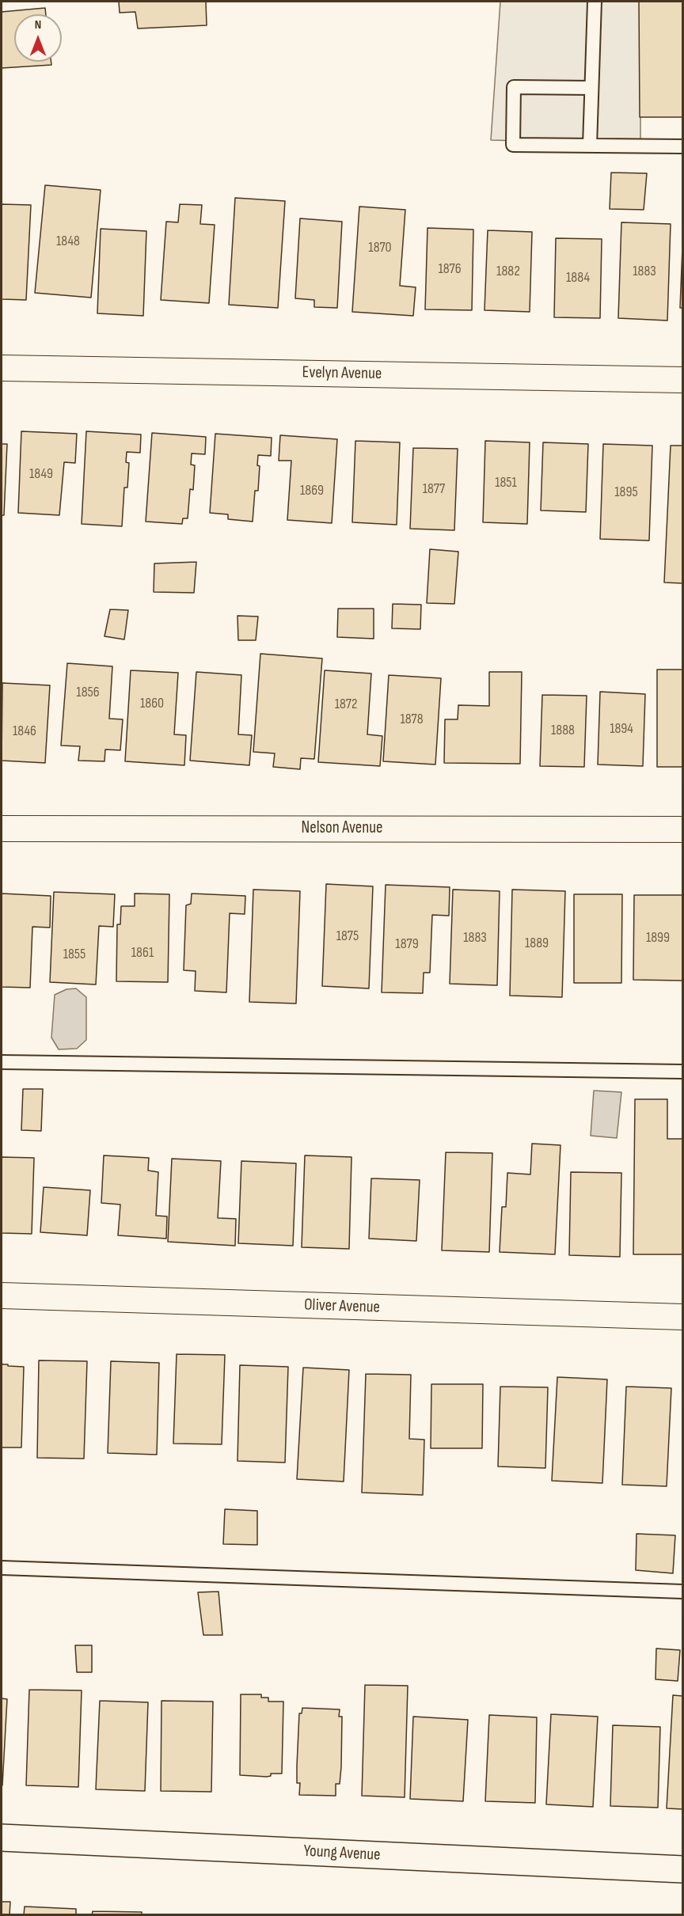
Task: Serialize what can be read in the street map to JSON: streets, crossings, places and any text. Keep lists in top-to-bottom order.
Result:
{
  "streets": {
    "street": [
      "Evelyn Avenue",
      "Nelson Avenue",
      "Oliver Avenue",
      "Young Avenue"
    ]
  },
  "house_numbers": [
    "1848",
    "1870",
    "1876",
    "1882",
    "1883",
    "1884",
    "1849",
    "1851",
    "1877",
    "1869",
    "1895",
    "1856",
    "1860",
    "1872",
    "1878",
    "1894",
    "1888",
    "1846",
    "1875",
    "1883",
    "1899",
    "1889",
    "1879",
    "1861",
    "1855"
  ],
  "north": "top"
}
